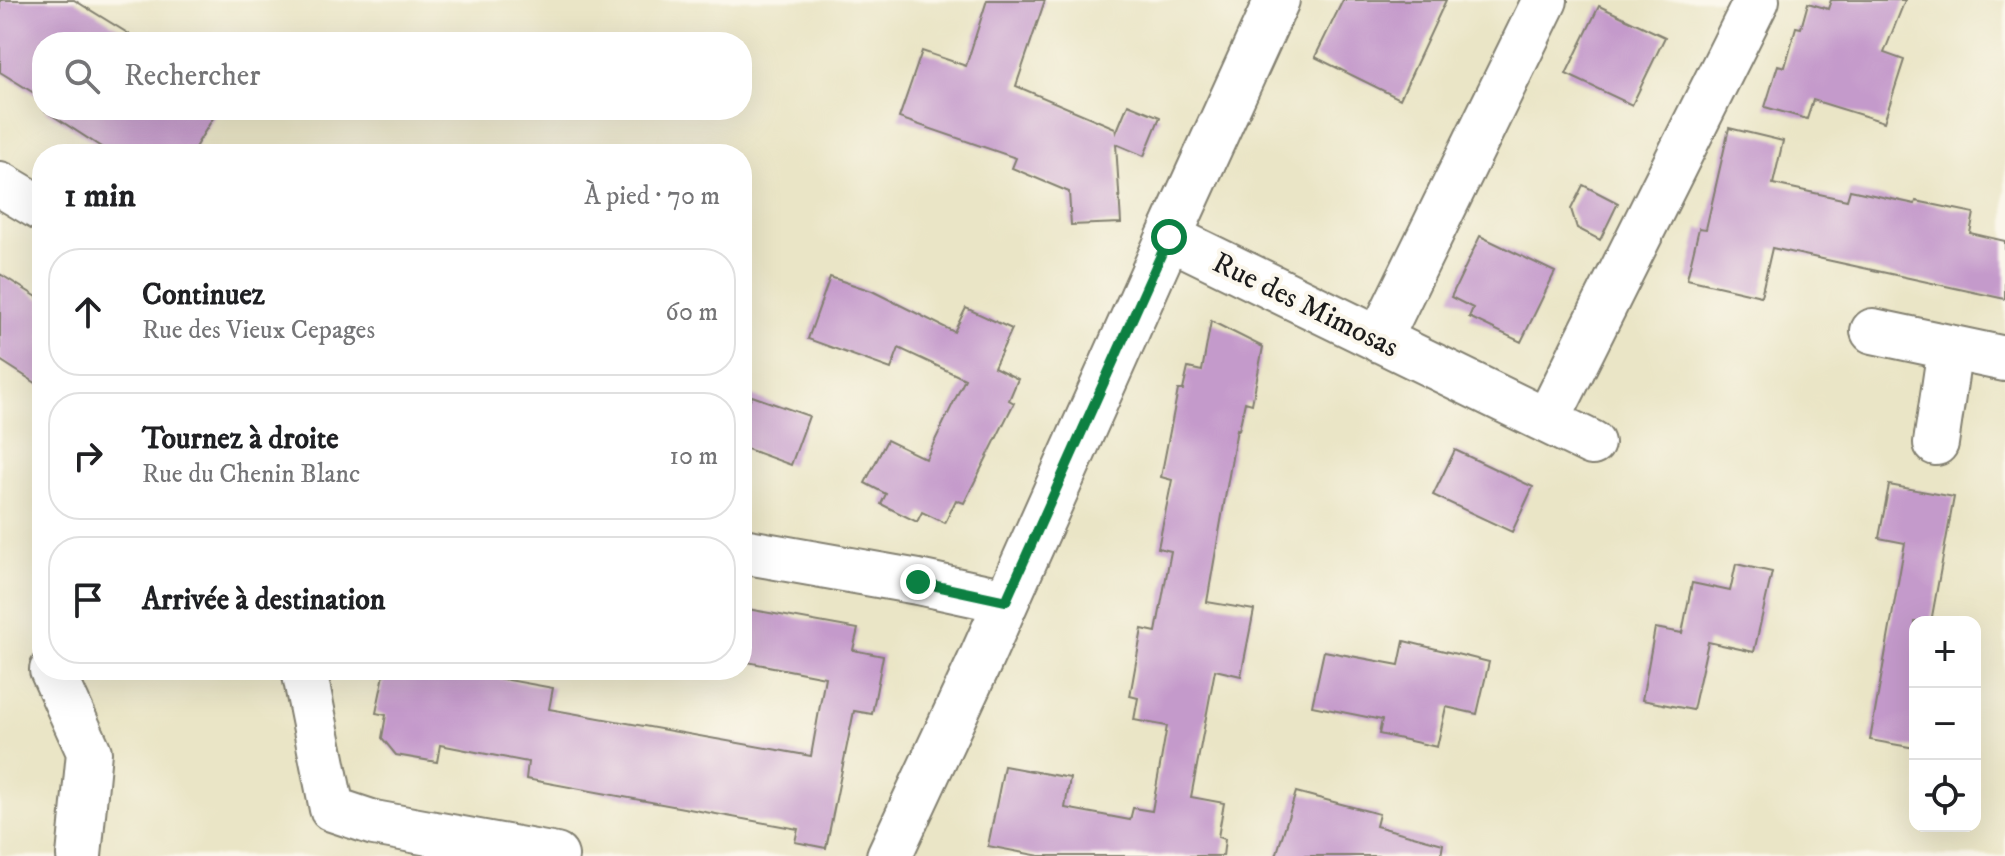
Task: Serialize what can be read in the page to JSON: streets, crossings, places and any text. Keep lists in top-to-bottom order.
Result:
{
  "streets": {
    "street": ["Rue des Mimosas"]
  },
  "page": {
    "search": "Rechercher",
    "heading": ["1 min", "À pied · 70 m"],
    "list": [
      ["Continuez", "Rue des Vieux Cepages", "60 m"],
      ["Tournez à droite", "Rue du Chenin Blanc", "10 m"],
      "Arrivée à destination"
    ],
    "map_buttons": ["+", "−"]
  }
}
